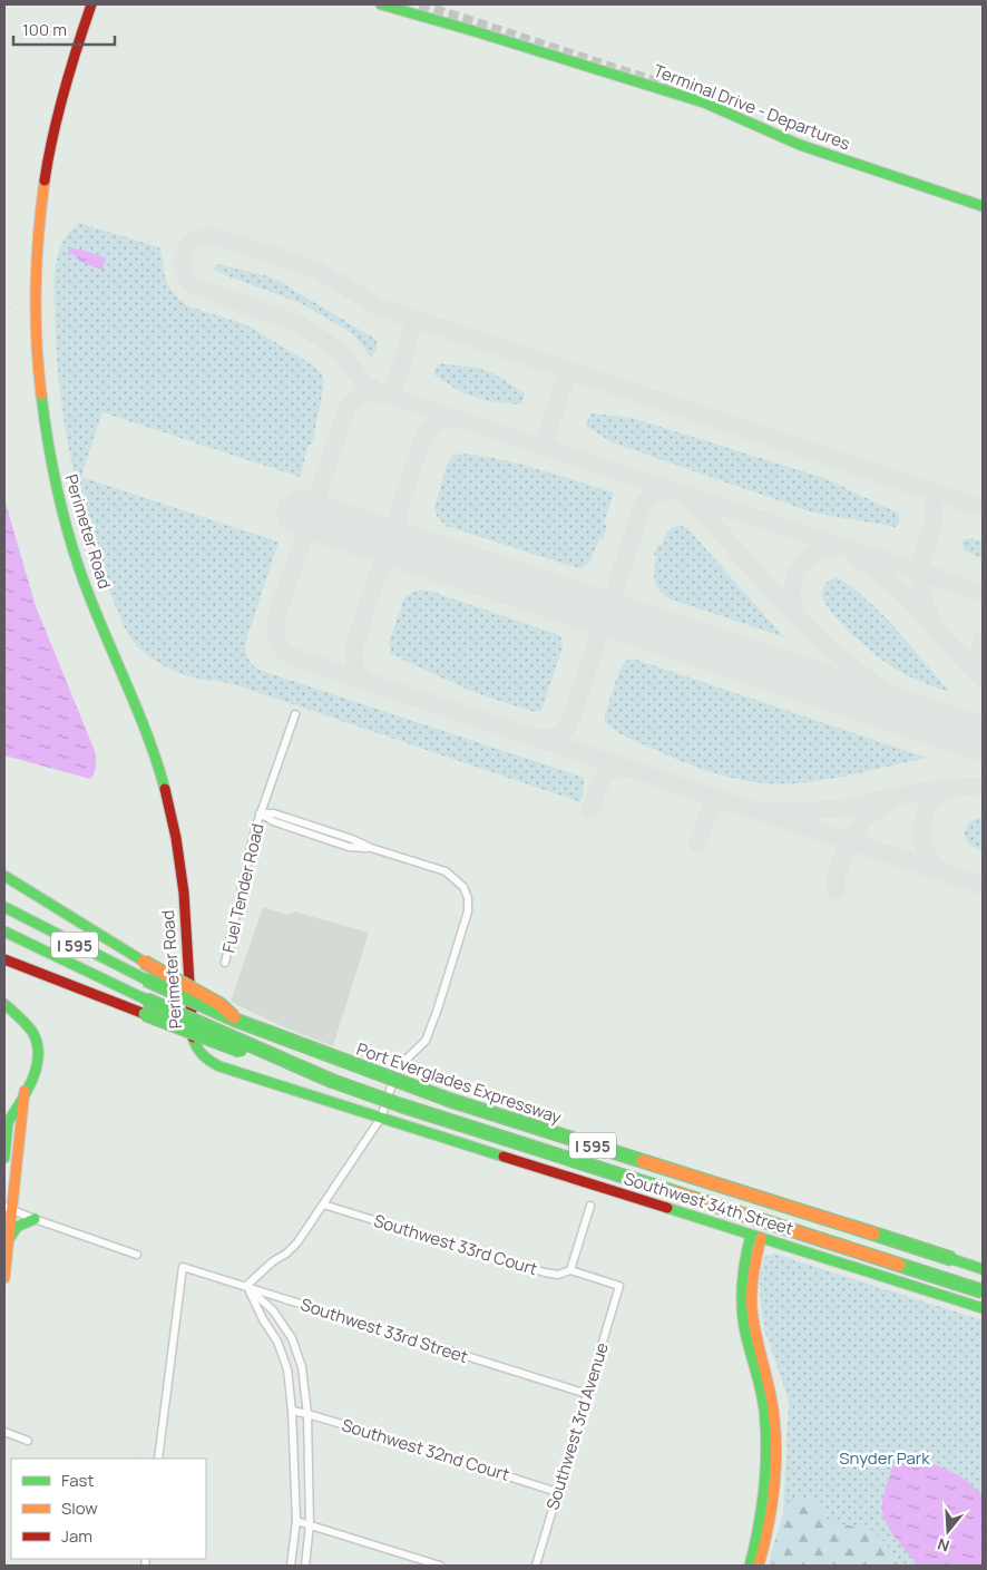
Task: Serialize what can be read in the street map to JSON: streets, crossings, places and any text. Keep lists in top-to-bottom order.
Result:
{
  "streets": {
    "main road": [
      "Terminal Drive - Departures",
      "Perimeter Road",
      "I 595",
      "Port Everglades Expressway",
      "Southwest 34th Street"
    ],
    "street": [
      "Fuel Tender Road",
      "Southwest 33rd Court",
      "Southwest 33rd Street",
      "Southwest 3rd Avenue",
      "Southwest 32nd Court"
    ]
  },
  "crossings": [
    ["Perimeter Road", "Southwest 34th Street"],
    ["Fuel Tender Road", "Southwest 34th Street"],
    ["Fuel Tender Road", "Southwest 33rd Court"],
    ["Fuel Tender Road", "Southwest 33rd Street"],
    ["Southwest 33rd Court", "Southwest 3rd Avenue"],
    ["Southwest 33rd Street", "Southwest 3rd Avenue"],
    ["Southwest 3rd Avenue", "Southwest 32nd Court"]
  ],
  "parks": ["Snyder Park"],
  "legend": ["Fast", "Slow", "Jam"],
  "scale_bar": "100 m",
  "north": "bottom"
}
